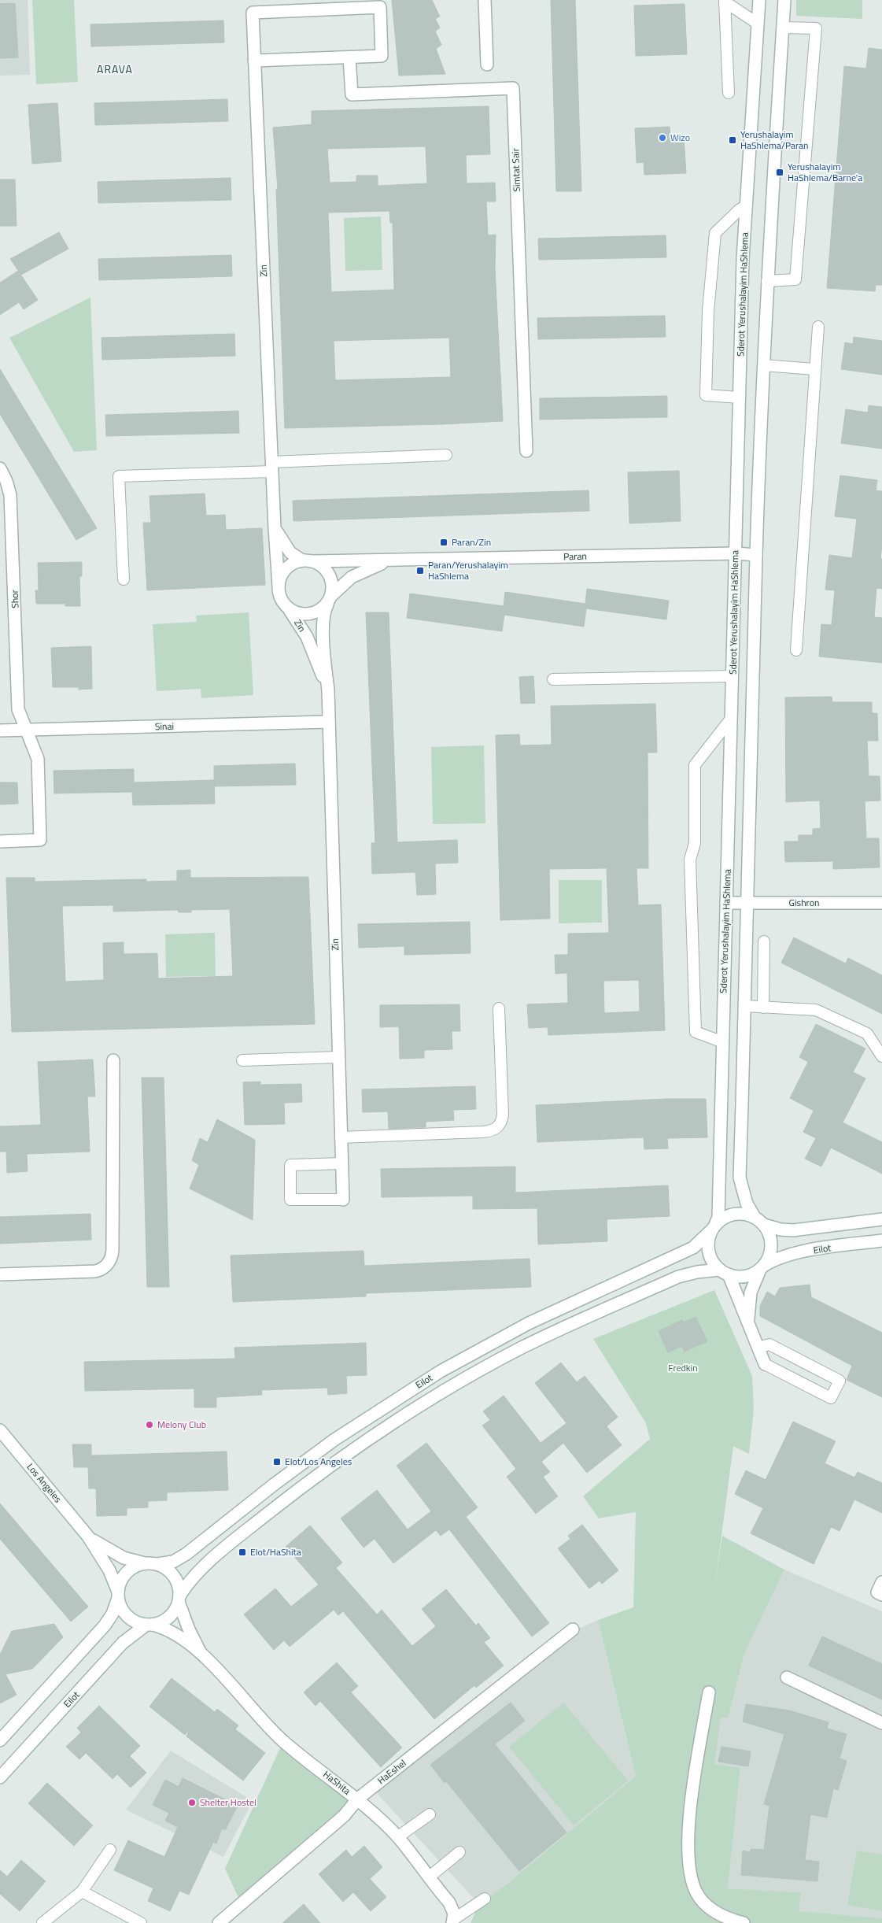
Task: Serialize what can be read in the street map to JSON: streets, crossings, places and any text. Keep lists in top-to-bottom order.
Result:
{
  "streets": {
    "street": [
      "Simtat Sair",
      "Zin",
      "Sderot Yerushalayim HaShlema",
      "Paran",
      "Shor",
      "Sinai",
      "Gishron",
      "Eilot",
      "Los Angeles",
      "HaEshel",
      "HaShita"
    ]
  },
  "crossings": [
    ["Simtat Sair", "Zin"],
    ["Zin", "Paran"],
    ["Zin", "Sinai"],
    ["Sderot Yerushalayim HaShlema", "Paran"],
    ["Sderot Yerushalayim HaShlema", "Gishron"],
    ["Sderot Yerushalayim HaShlema", "Eilot"],
    ["Shor", "Sinai"],
    ["Eilot", "Los Angeles"],
    ["Eilot", "HaShita"],
    ["Los Angeles", "HaShita"],
    ["HaEshel", "HaShita"]
  ],
  "districts": ["ARAVA"],
  "parks": ["Fredkin"],
  "places": {
    "other": ["Wizo", "Melony Club", "Shelter Hostel"],
    "transit": [
      "Yerushalayim HaShlema/Paran",
      "Yerushalayim HaShlema/Barne'a",
      "Paran/Zin",
      "Paran/Yerushalayim HaShlema",
      "Elot/Los Angeles",
      "Elot/HaShita"
    ]
  }
}
